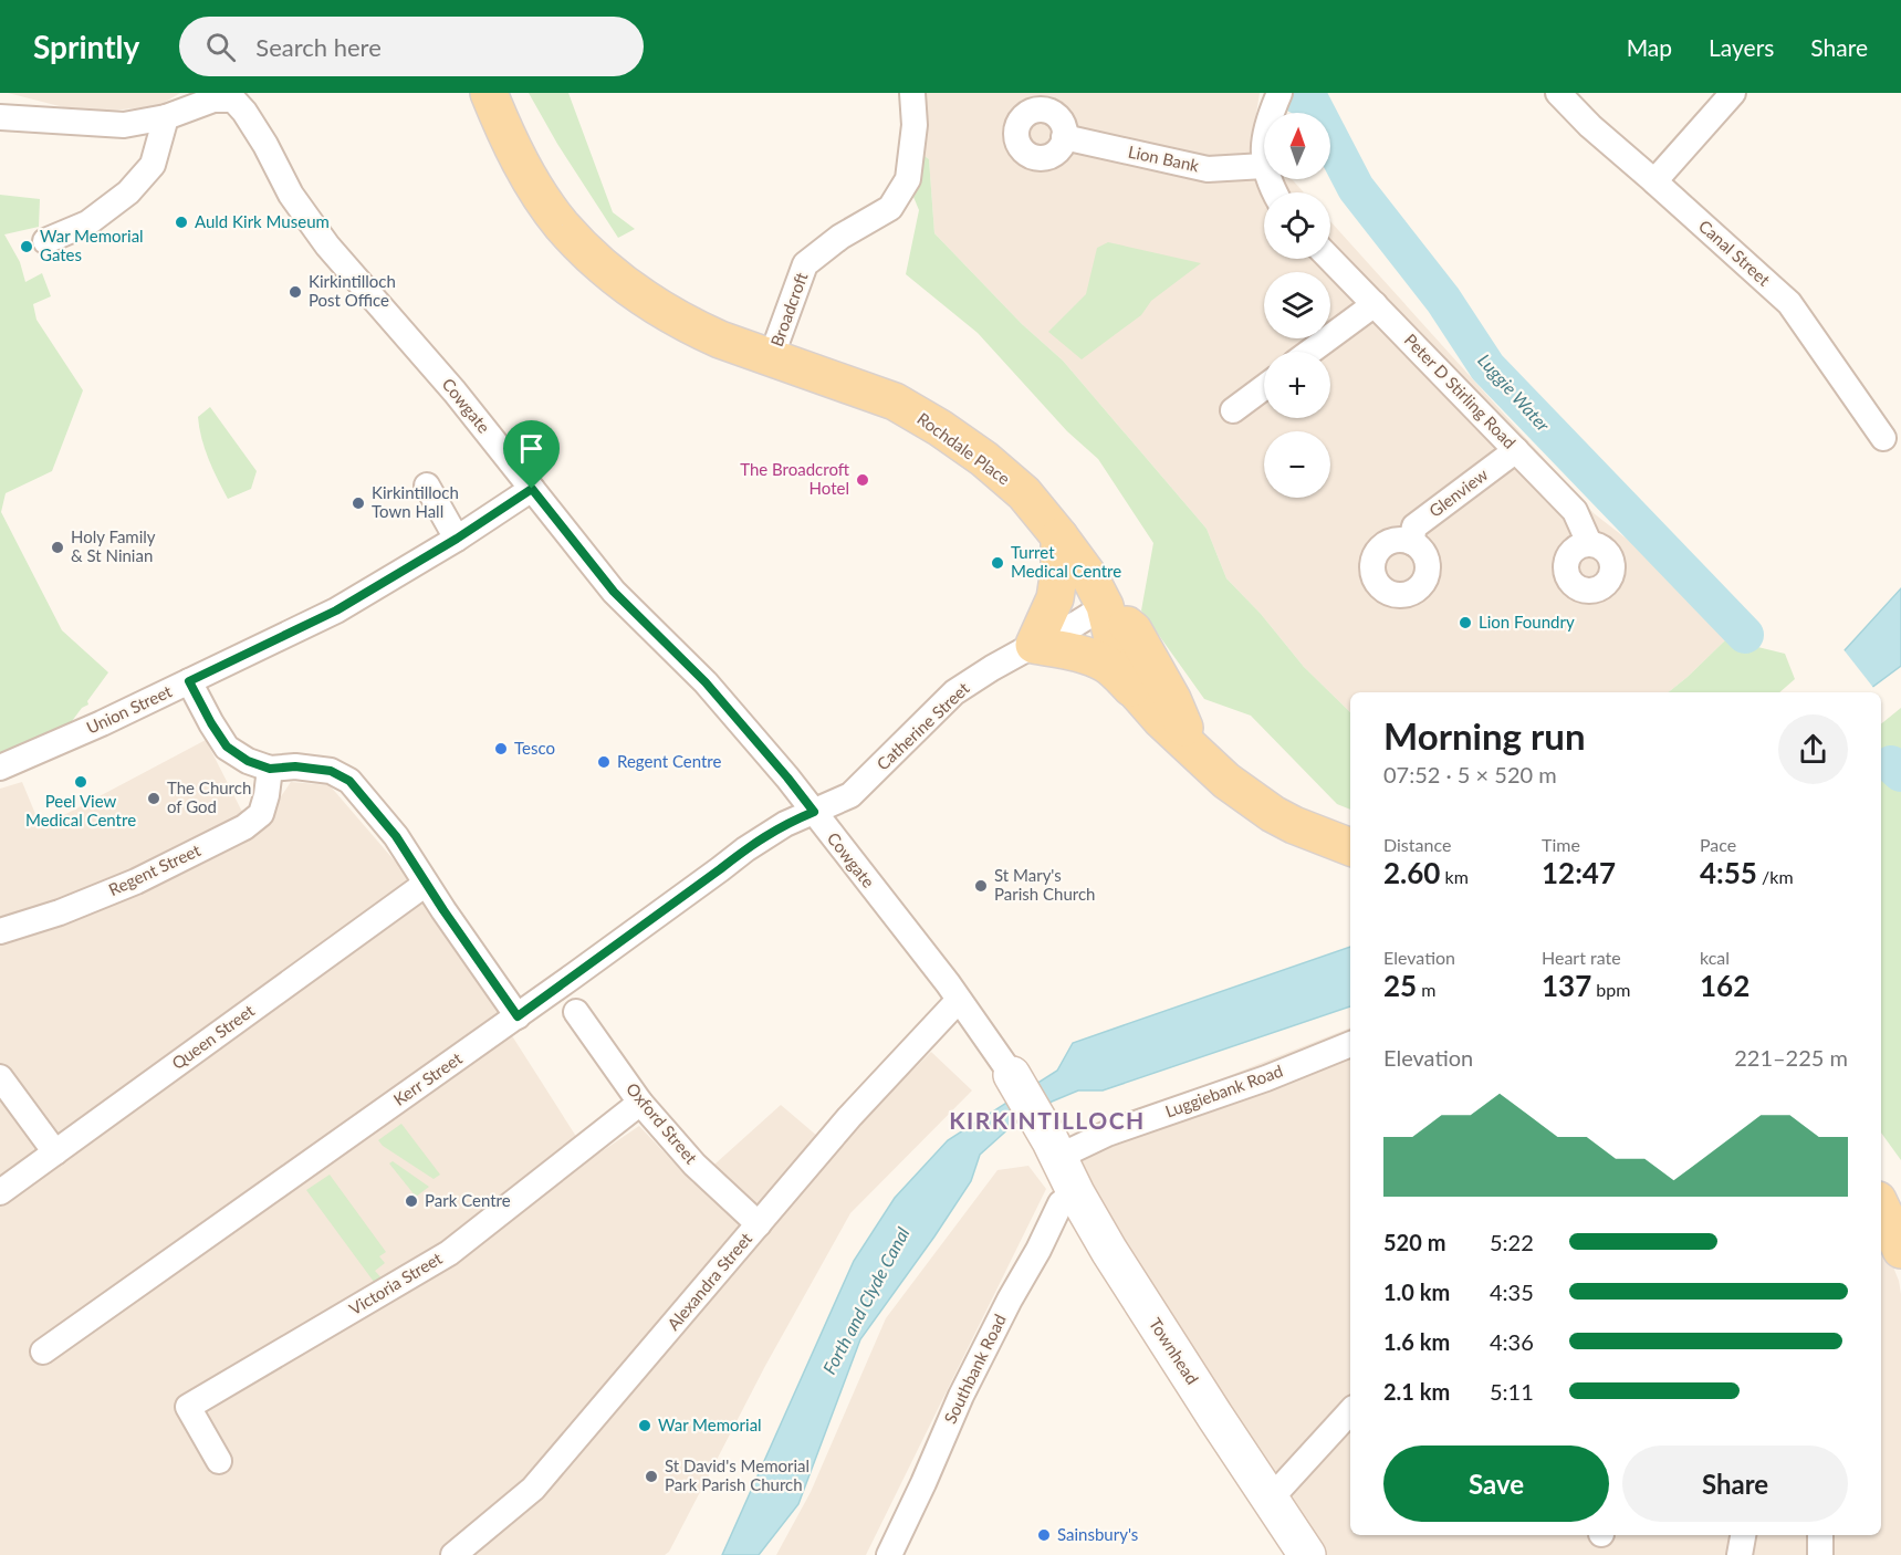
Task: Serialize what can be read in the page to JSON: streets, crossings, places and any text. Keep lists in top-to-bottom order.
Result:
{
  "streets": {
    "main road": ["Rochdale Place"],
    "street": [
      "Lion Bank",
      "Canal Street",
      "Broadcroft",
      "Peter D Stirling Road",
      "Cowgate",
      "Glenview",
      "Union Street",
      "Catherine Street",
      "Regent Street",
      "Queen Street",
      "Kerr Street",
      "Luggiebank Road",
      "Oxford Street",
      "Alexandra Street",
      "Victoria Street",
      "Townhead",
      "Southbank Road"
    ]
  },
  "crossings": [
    ["Broadcroft", "Rochdale Place"],
    ["Peter D Stirling Road", "Glenview"],
    ["Cowgate", "Union Street"],
    ["Cowgate", "Catherine Street"],
    ["Cowgate", "Kerr Street"],
    ["Cowgate", "Luggiebank Road"],
    ["Cowgate", "Alexandra Street"],
    ["Cowgate", "Townhead"],
    ["Rochdale Place", "Catherine Street"],
    ["Catherine Street", "Kerr Street"],
    ["Luggiebank Road", "Townhead"],
    ["Oxford Street", "Alexandra Street"],
    ["Oxford Street", "Victoria Street"],
    ["Townhead", "Southbank Road"]
  ],
  "districts": ["KIRKINTILLOCH"],
  "water": ["Luggie Water", "Forth and Clyde Canal"],
  "places": [
    "Auld Kirk Museum",
    "War Memorial Gates",
    "Kirkintilloch Post Office",
    "The Broadcroft Hotel",
    "Kirkintilloch Town Hall",
    "Holy Family & St Ninian",
    "Turret Medical Centre",
    "Lion Foundry",
    "Tesco",
    "Regent Centre",
    "Peel View Medical Centre",
    "The Church of God",
    "St Mary's Parish Church",
    "Park Centre",
    "War Memorial",
    "St David's Memorial Park Parish Church",
    "Sainsbury's"
  ],
  "north": "top",
  "page": {
    "header": "Sprintly",
    "search": "Search here",
    "nav": ["Map", "Layers", "Share"],
    "map_buttons": ["+", "−"],
    "heading": ["Morning run", "07:52 · 5 × 520 m"],
    "stats": [
      ["Distance", "2.60 km"],
      ["Time", "12:47"],
      ["Pace", "4:55 /km"],
      ["Elevation", "25 m"],
      ["Heart rate", "137 bpm"],
      ["kcal", "162"]
    ],
    "chart": ["Elevation", "221–225 m"],
    "list": [
      {
        "name": "520 m",
        "note": "5:22"
      },
      {
        "name": "1.0 km",
        "note": "4:35"
      },
      {
        "name": "1.6 km",
        "note": "4:36"
      },
      {
        "name": "2.1 km",
        "note": "5:11"
      }
    ],
    "buttons": ["Save", "Share"]
  }
}
